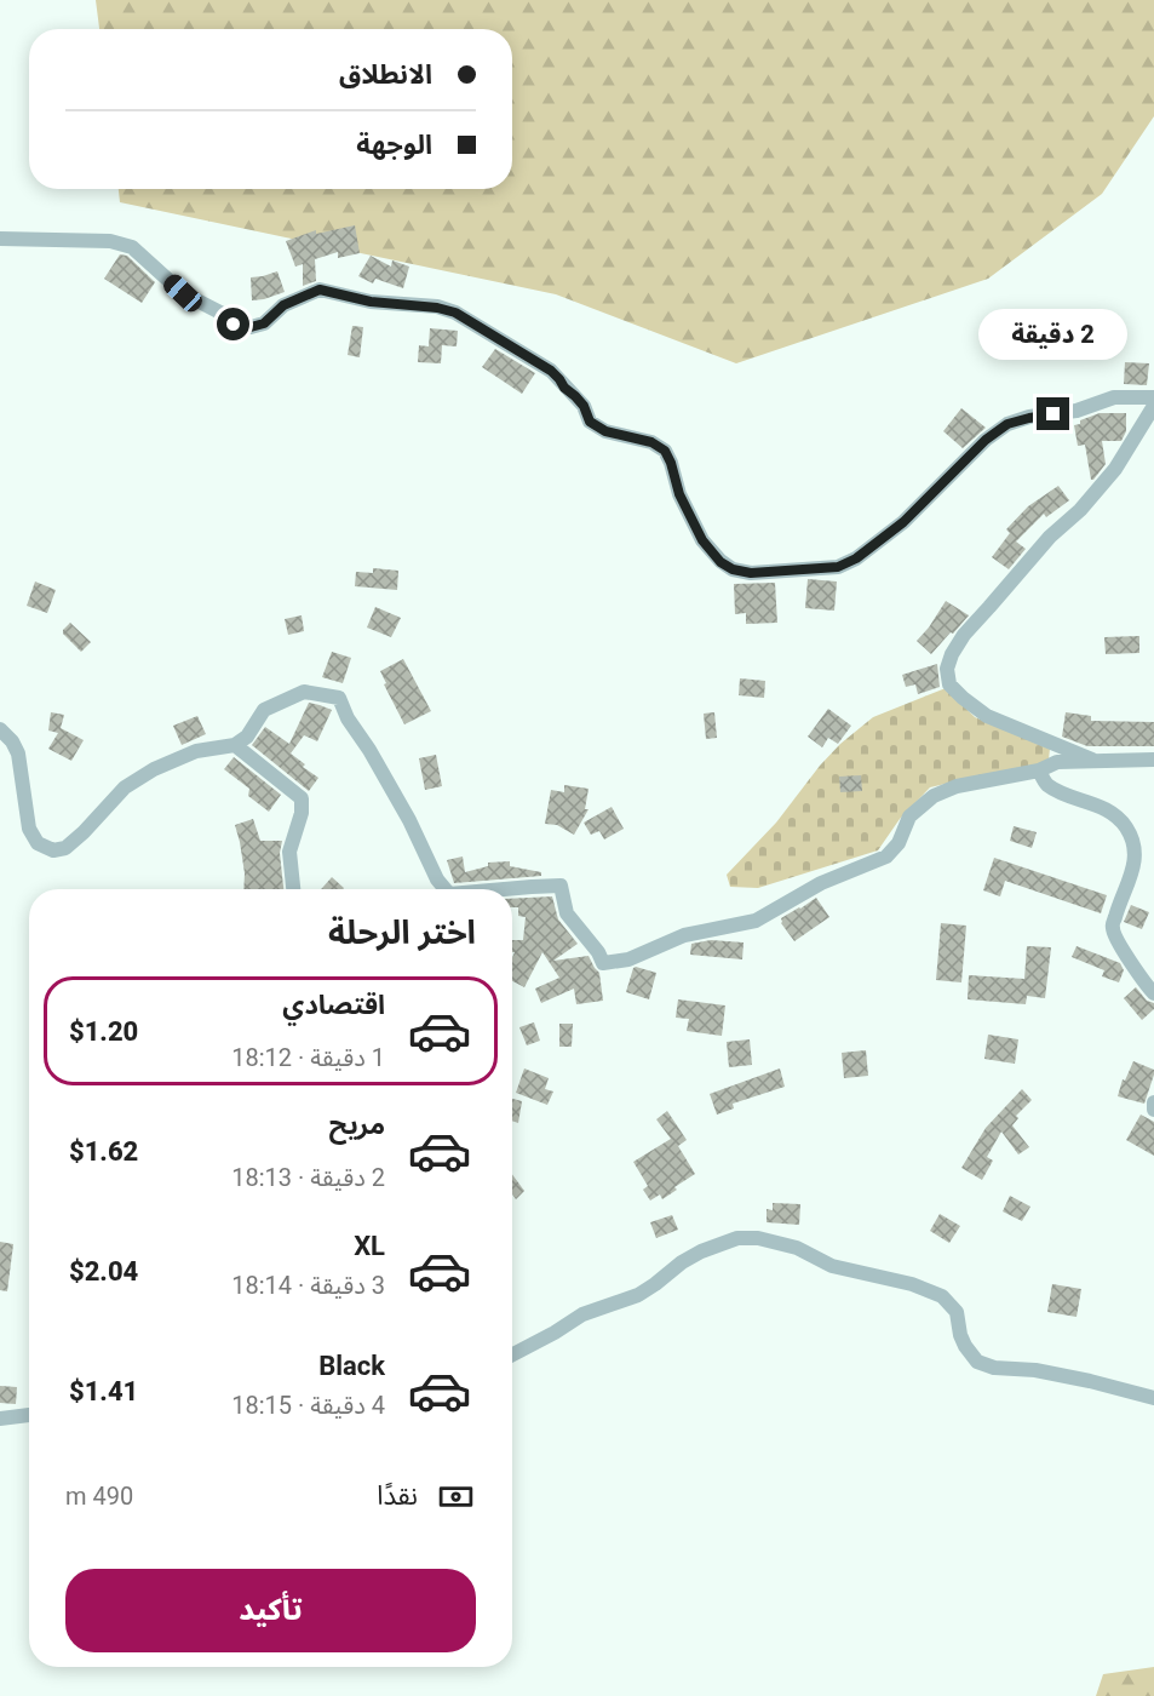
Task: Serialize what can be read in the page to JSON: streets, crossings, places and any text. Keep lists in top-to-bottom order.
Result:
{
  "page": {
    "banner": ["الانطلاق", "الوجهة"],
    "bubble": "2 دقيقة",
    "heading": "اختر الرحلة",
    "list": [
      {
        "name": "اقتصادي",
        "note": "1 دقيقة · 18:12",
        "value": "$1.20"
      },
      {
        "name": "مريح",
        "note": "2 دقيقة · 18:13",
        "value": "$1.62"
      },
      {
        "name": "XL",
        "note": "3 دقيقة · 18:14",
        "value": "$2.04"
      },
      {
        "name": "Black",
        "note": "4 دقيقة · 18:15",
        "value": "$1.41"
      }
    ],
    "pay": ["نقدًا", "490 m"],
    "buttons": "تأكيد"
  }
}
